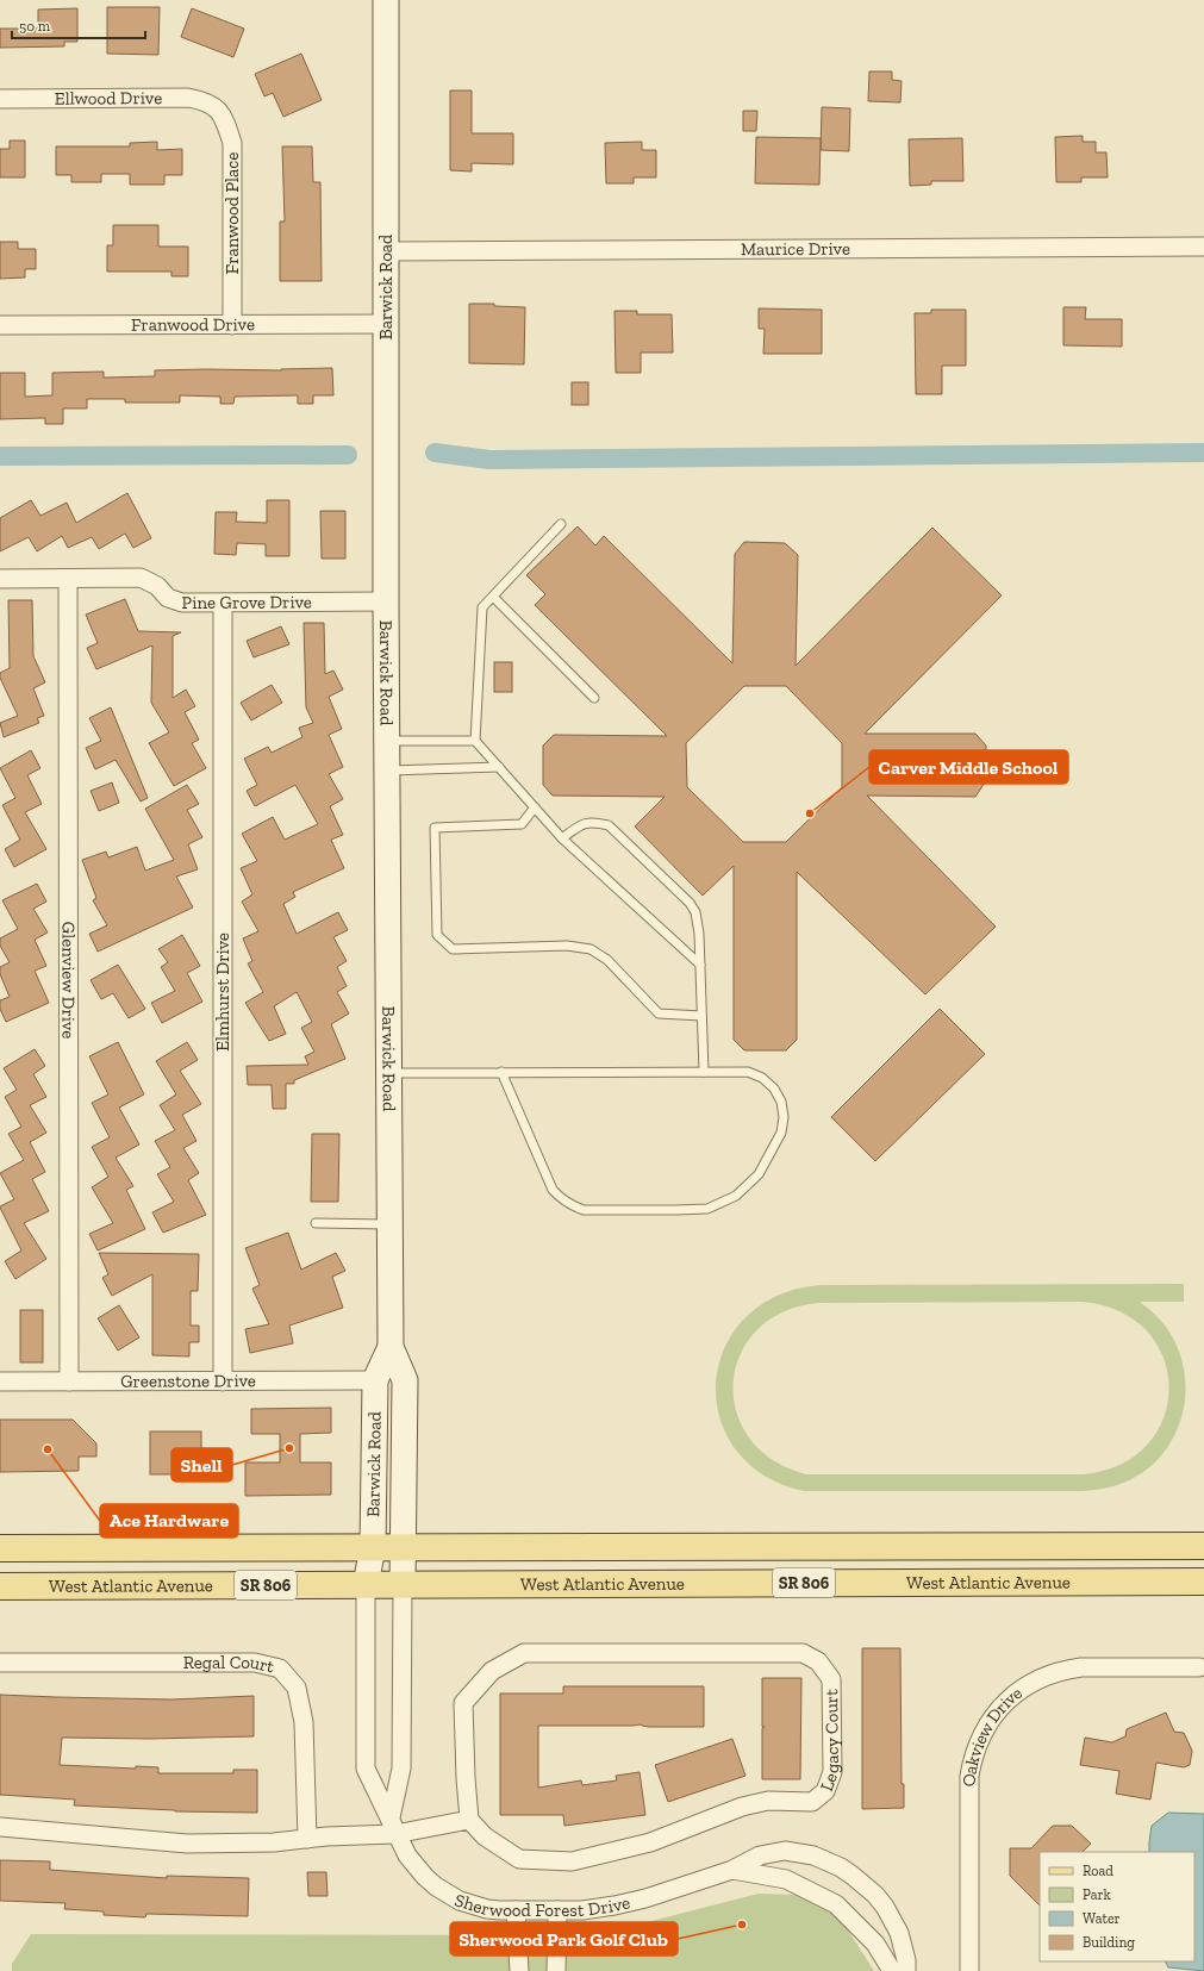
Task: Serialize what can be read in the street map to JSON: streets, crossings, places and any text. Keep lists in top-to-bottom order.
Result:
{
  "streets": {
    "main road": ["SR 806", "West Atlantic Avenue"],
    "street": [
      "Ellwood Drive",
      "Franwood Place",
      "Maurice Drive",
      "Barwick Road",
      "Franwood Drive",
      "Pine Grove Drive",
      "Glenview Drive",
      "Elmhurst Drive",
      "Greenstone Drive",
      "Regal Court",
      "Legacy Court",
      "Oakview Drive",
      "Sherwood Forest Drive"
    ]
  },
  "crossings": [
    ["Ellwood Drive", "Franwood Place"],
    ["Franwood Place", "Franwood Drive"],
    ["Maurice Drive", "Barwick Road"],
    ["Barwick Road", "Franwood Drive"],
    ["Barwick Road", "Pine Grove Drive"],
    ["Barwick Road", "Greenstone Drive"],
    ["Barwick Road", "West Atlantic Avenue"],
    ["Barwick Road", "Sherwood Forest Drive"],
    ["Pine Grove Drive", "Glenview Drive"],
    ["Pine Grove Drive", "Elmhurst Drive"],
    ["Glenview Drive", "Greenstone Drive"],
    ["Elmhurst Drive", "Greenstone Drive"],
    ["West Atlantic Avenue", "Sherwood Forest Drive"]
  ],
  "places": [
    "Carver Middle School",
    "Shell",
    "Ace Hardware",
    "Sherwood Park Golf Club"
  ],
  "legend": [
    "Road",
    "Park",
    "Water",
    "Building"
  ],
  "scale_bar": "50 m"
}
